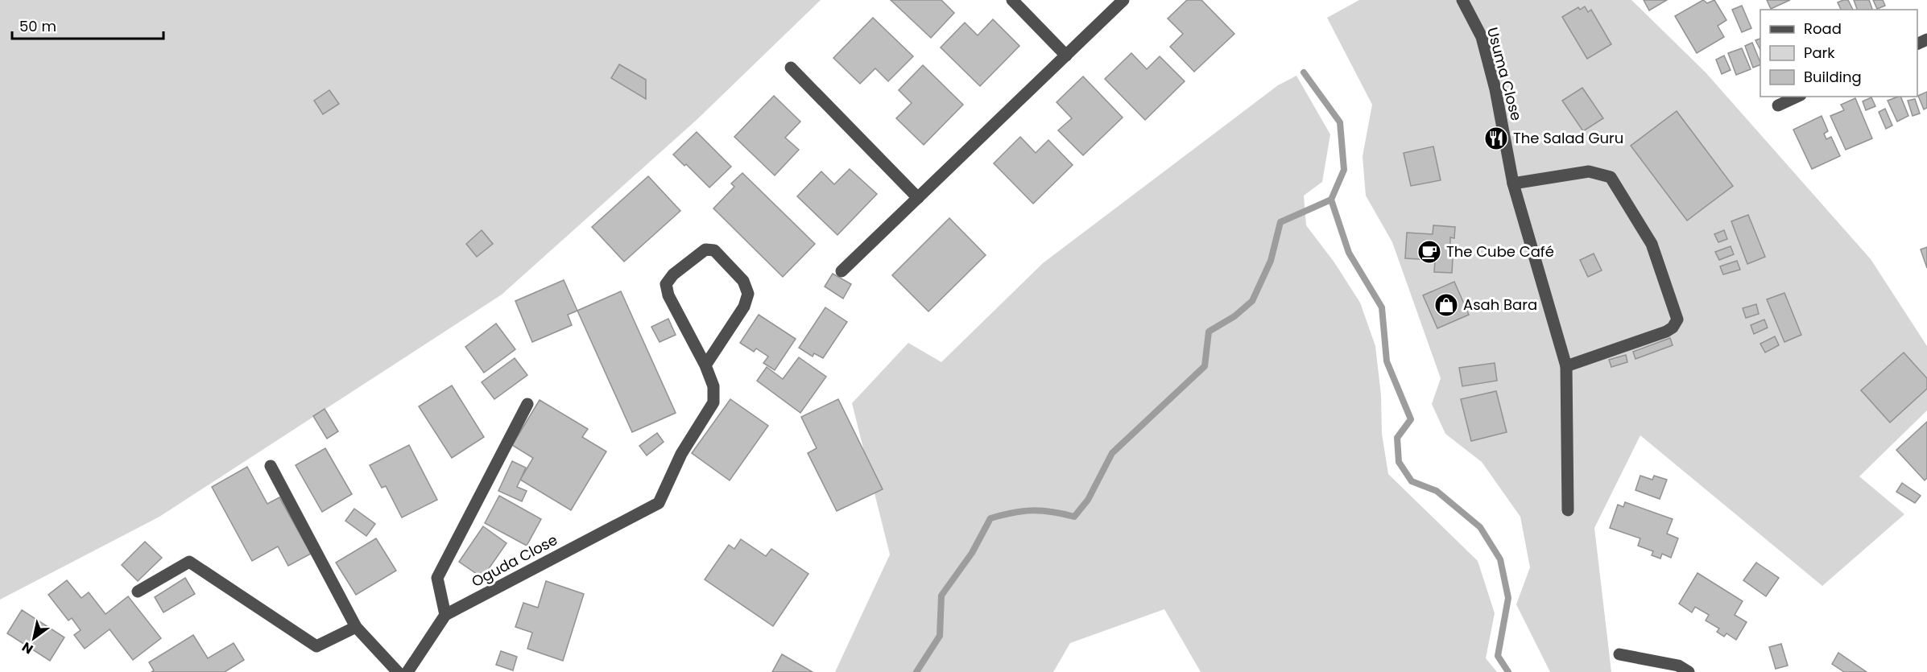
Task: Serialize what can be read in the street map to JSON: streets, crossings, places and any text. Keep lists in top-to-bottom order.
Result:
{
  "streets": {
    "street": ["Usuma Close", "Oguda Close"]
  },
  "places": {
    "restaurant": ["The Salad Guru"],
    "cafe": ["The Cube Café"],
    "shop": ["Asah Bara"]
  },
  "legend": ["Road", "Park", "Building"],
  "scale_bar": "50 m",
  "north": "bottom left"
}
